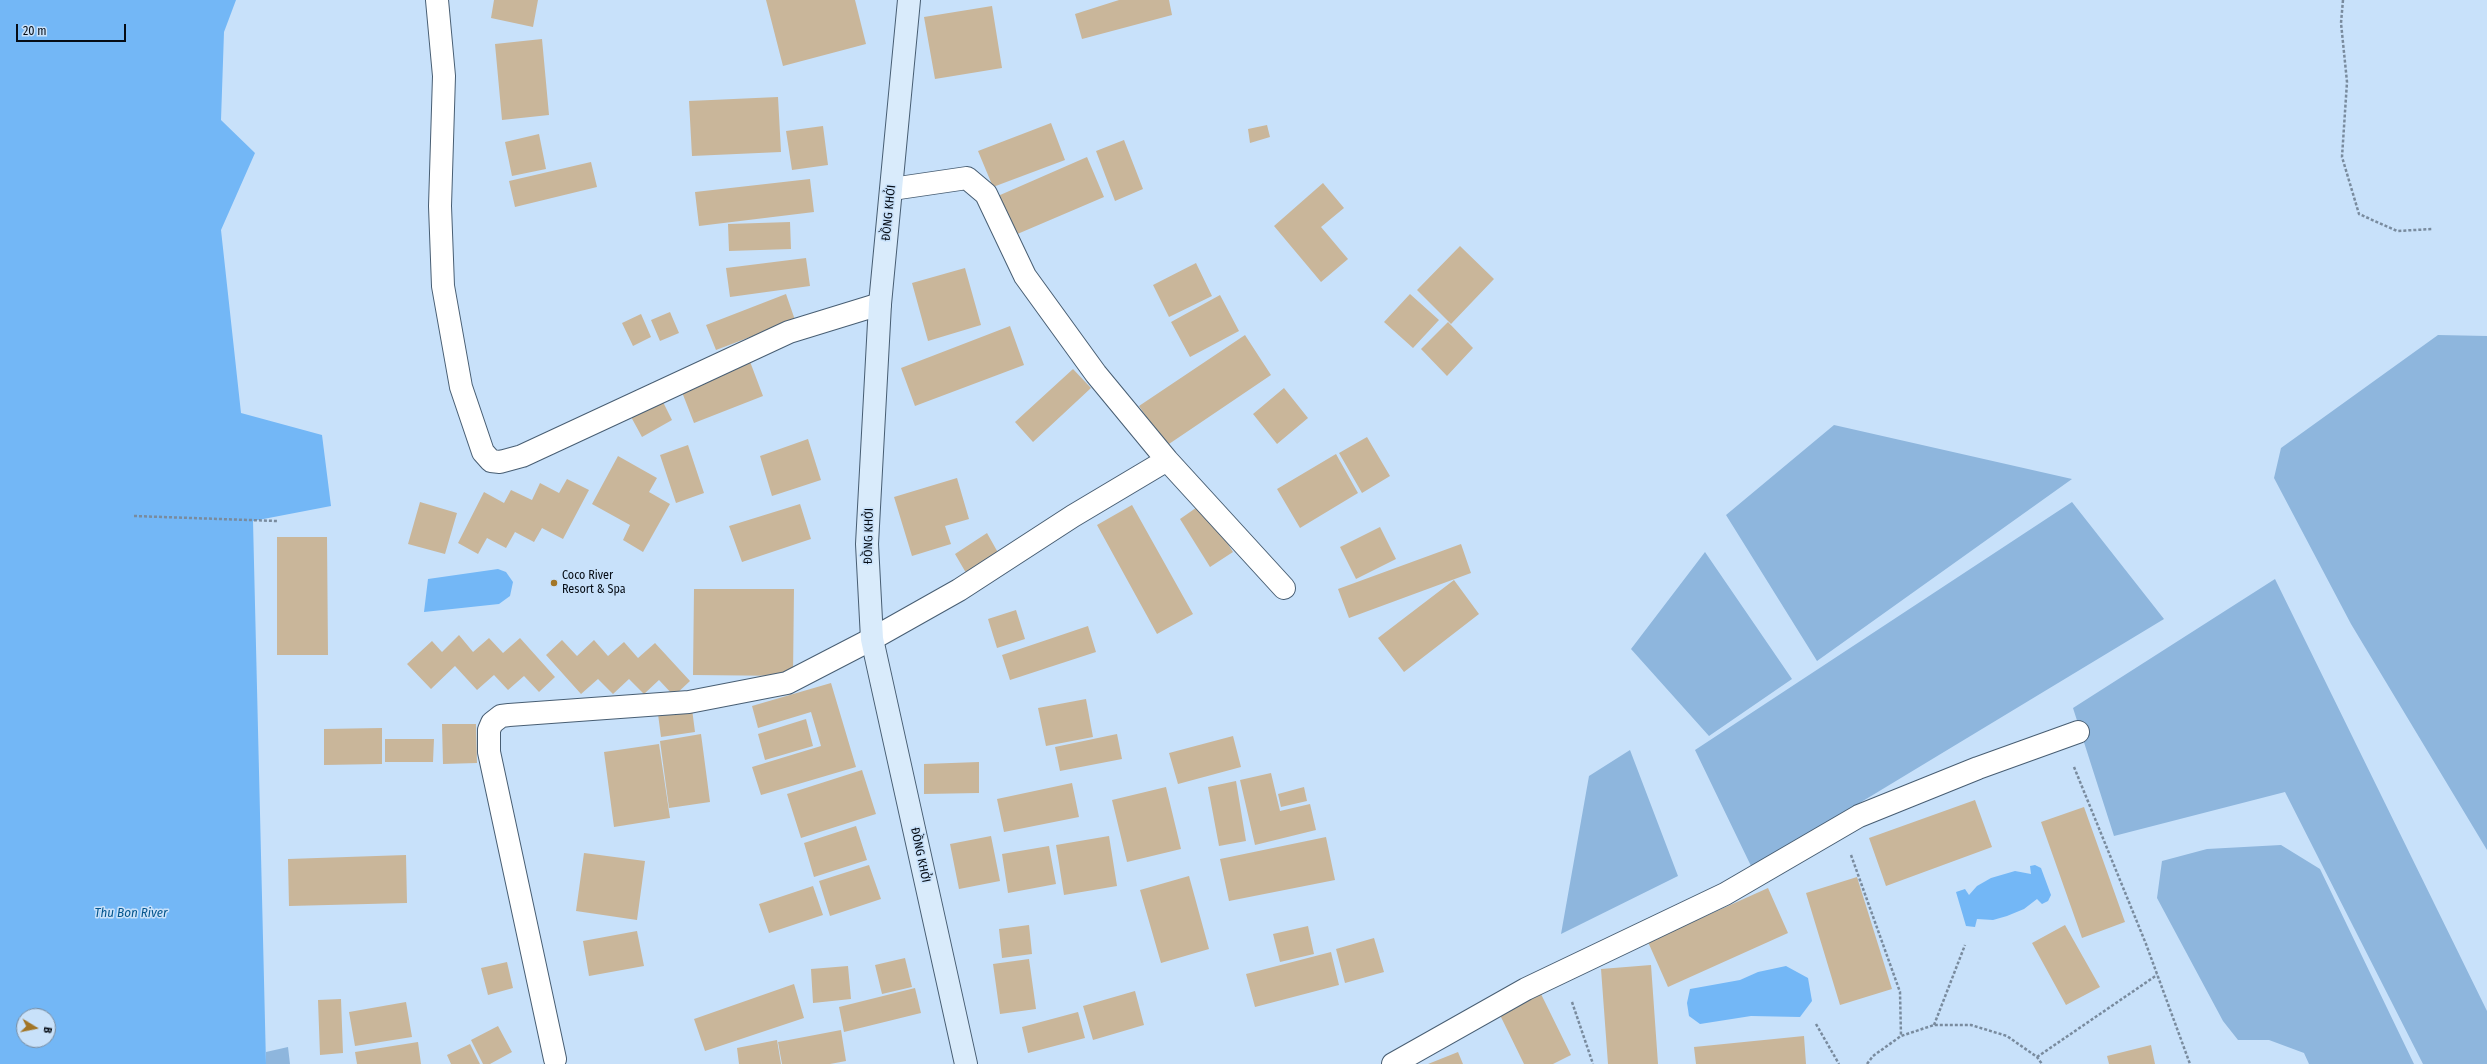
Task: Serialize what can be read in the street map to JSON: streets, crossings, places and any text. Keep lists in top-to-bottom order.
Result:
{
  "streets": {
    "street": ["ĐỒNG KHỞI"]
  },
  "water": ["Thu Bon River"],
  "places": ["Coco River Resort & Spa"],
  "scale_bar": "20 m",
  "north": "right"
}
